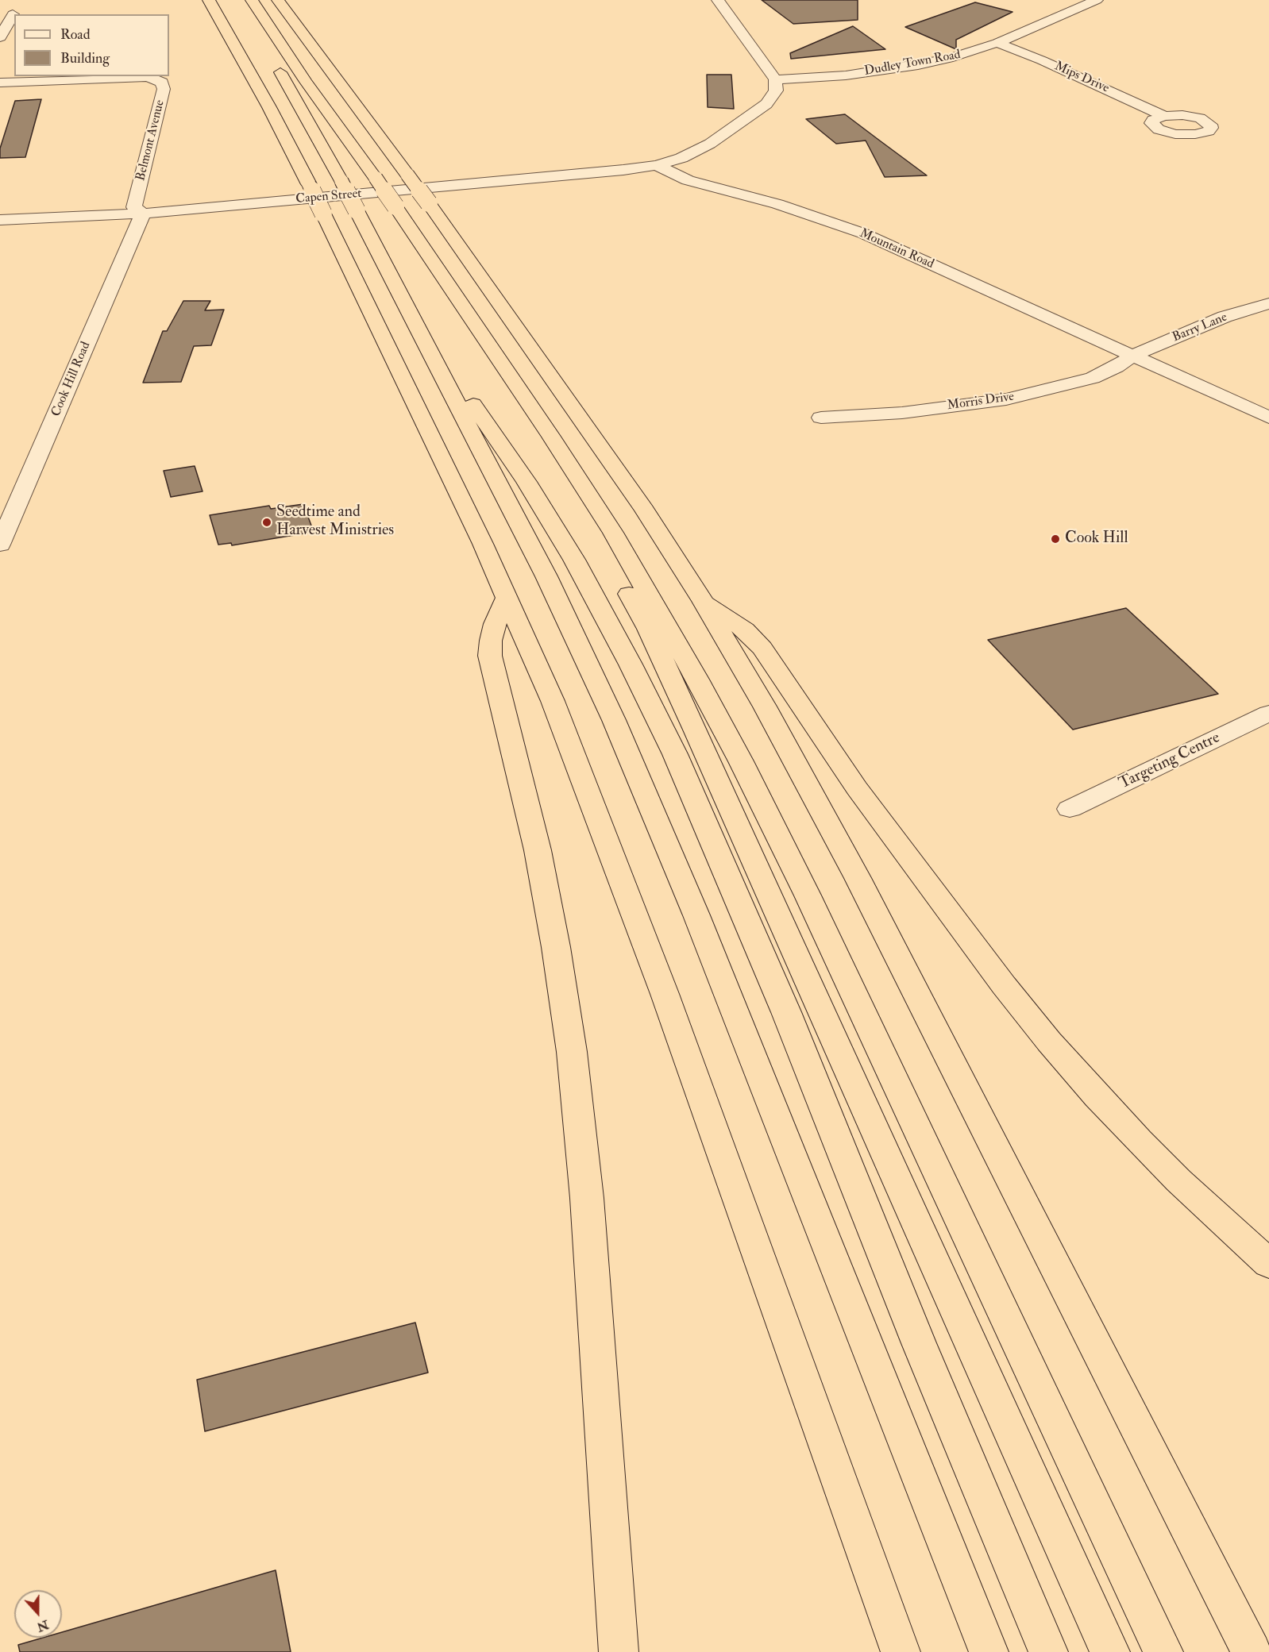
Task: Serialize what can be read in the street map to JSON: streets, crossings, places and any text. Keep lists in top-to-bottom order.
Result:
{
  "streets": {
    "street": [
      "Dudley Town Road",
      "Mips Drive",
      "Belmont Avenue",
      "Capen Street",
      "Mountain Road",
      "Barry Lane",
      "Cook Hill Road",
      "Morris Drive",
      "Targeting Centre"
    ]
  },
  "crossings": [
    ["Dudley Town Road", "Mips Drive"],
    ["Belmont Avenue", "Capen Street"],
    ["Belmont Avenue", "Cook Hill Road"],
    ["Capen Street", "Mountain Road"],
    ["Capen Street", "Cook Hill Road"],
    ["Mountain Road", "Barry Lane"],
    ["Mountain Road", "Morris Drive"],
    ["Barry Lane", "Morris Drive"]
  ],
  "places": ["Seedtime and Harvest Ministries", "Cook Hill"],
  "legend": ["Road", "Building"],
  "north": "bottom"
}
